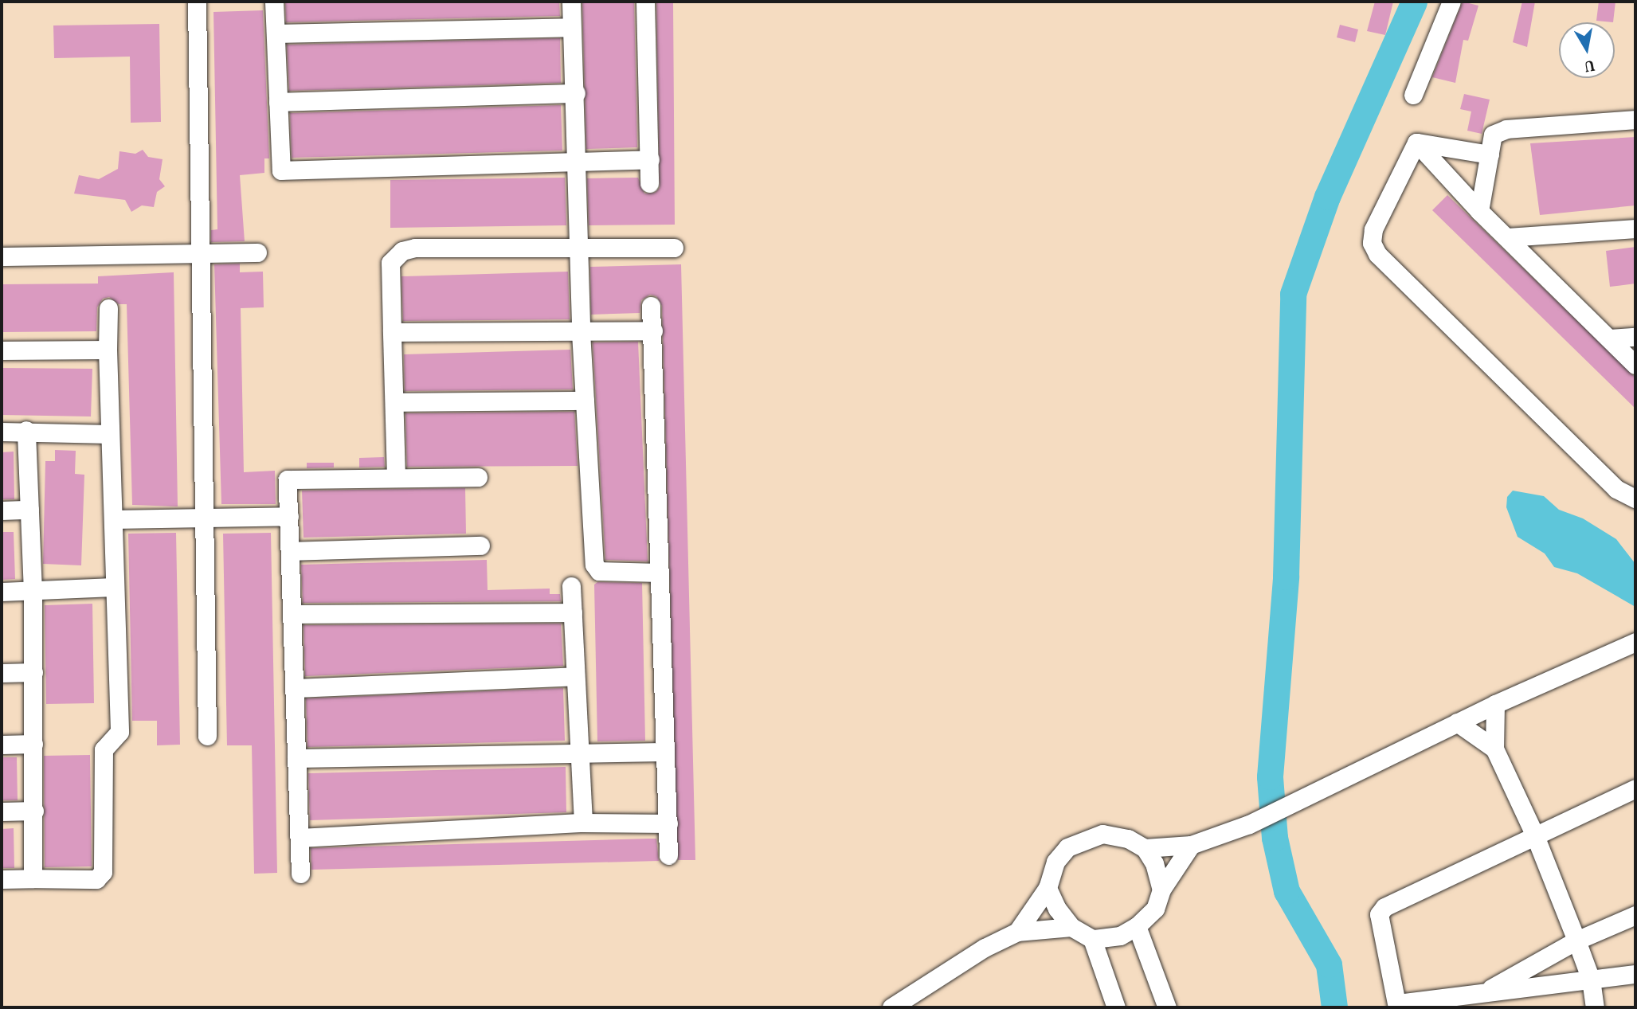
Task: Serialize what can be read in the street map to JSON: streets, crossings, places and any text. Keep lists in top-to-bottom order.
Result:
{
  "north": "bottom"
}
